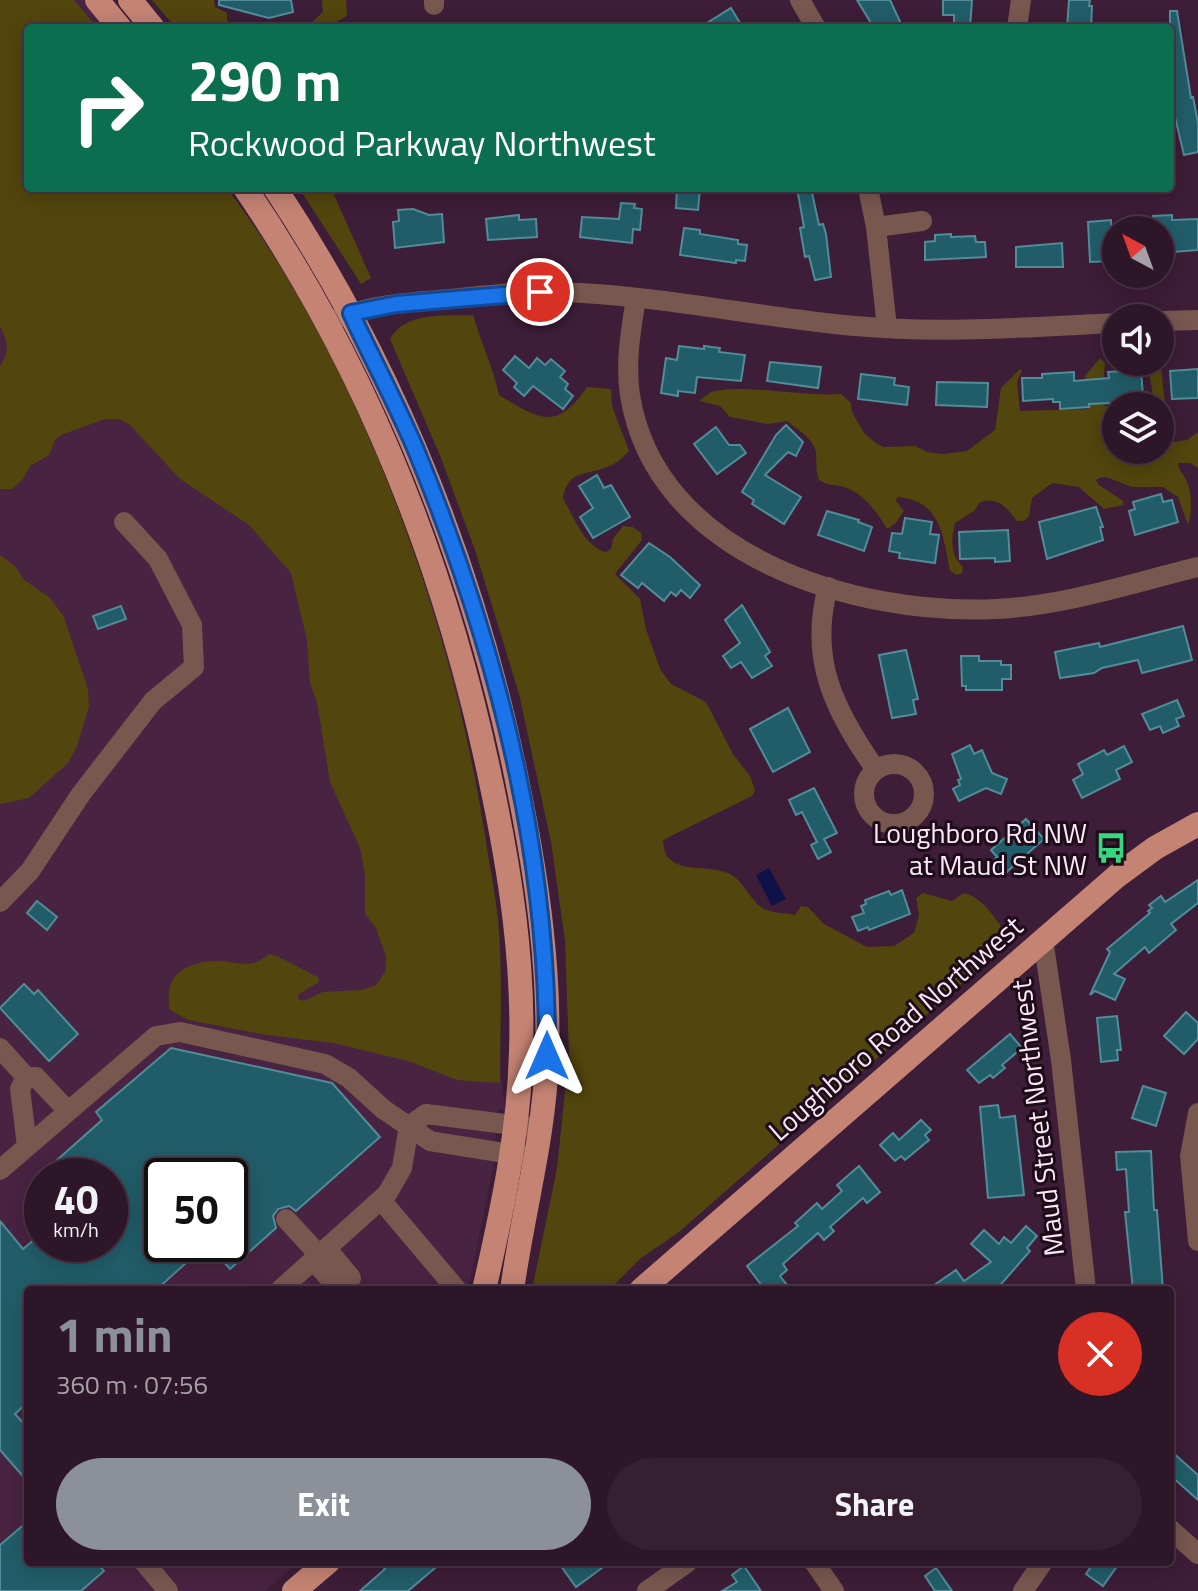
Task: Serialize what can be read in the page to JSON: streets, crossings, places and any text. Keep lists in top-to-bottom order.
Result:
{
  "streets": {
    "main road": ["Loughboro Road Northwest"],
    "street": ["Maud Street Northwest"]
  },
  "crossings": [
    ["Loughboro Road Northwest", "Maud Street Northwest"]
  ],
  "places": {
    "bus stop": ["Loughboro Rd NW at Maud St NW"]
  },
  "north": "top left",
  "page": {
    "turn": ["290 m", "Rockwood Parkway Northwest"],
    "speed": "40 km/h",
    "limit": "50",
    "heading": ["1 min", "360 m · 07:56"],
    "buttons": ["Exit", "Share"]
  }
}
